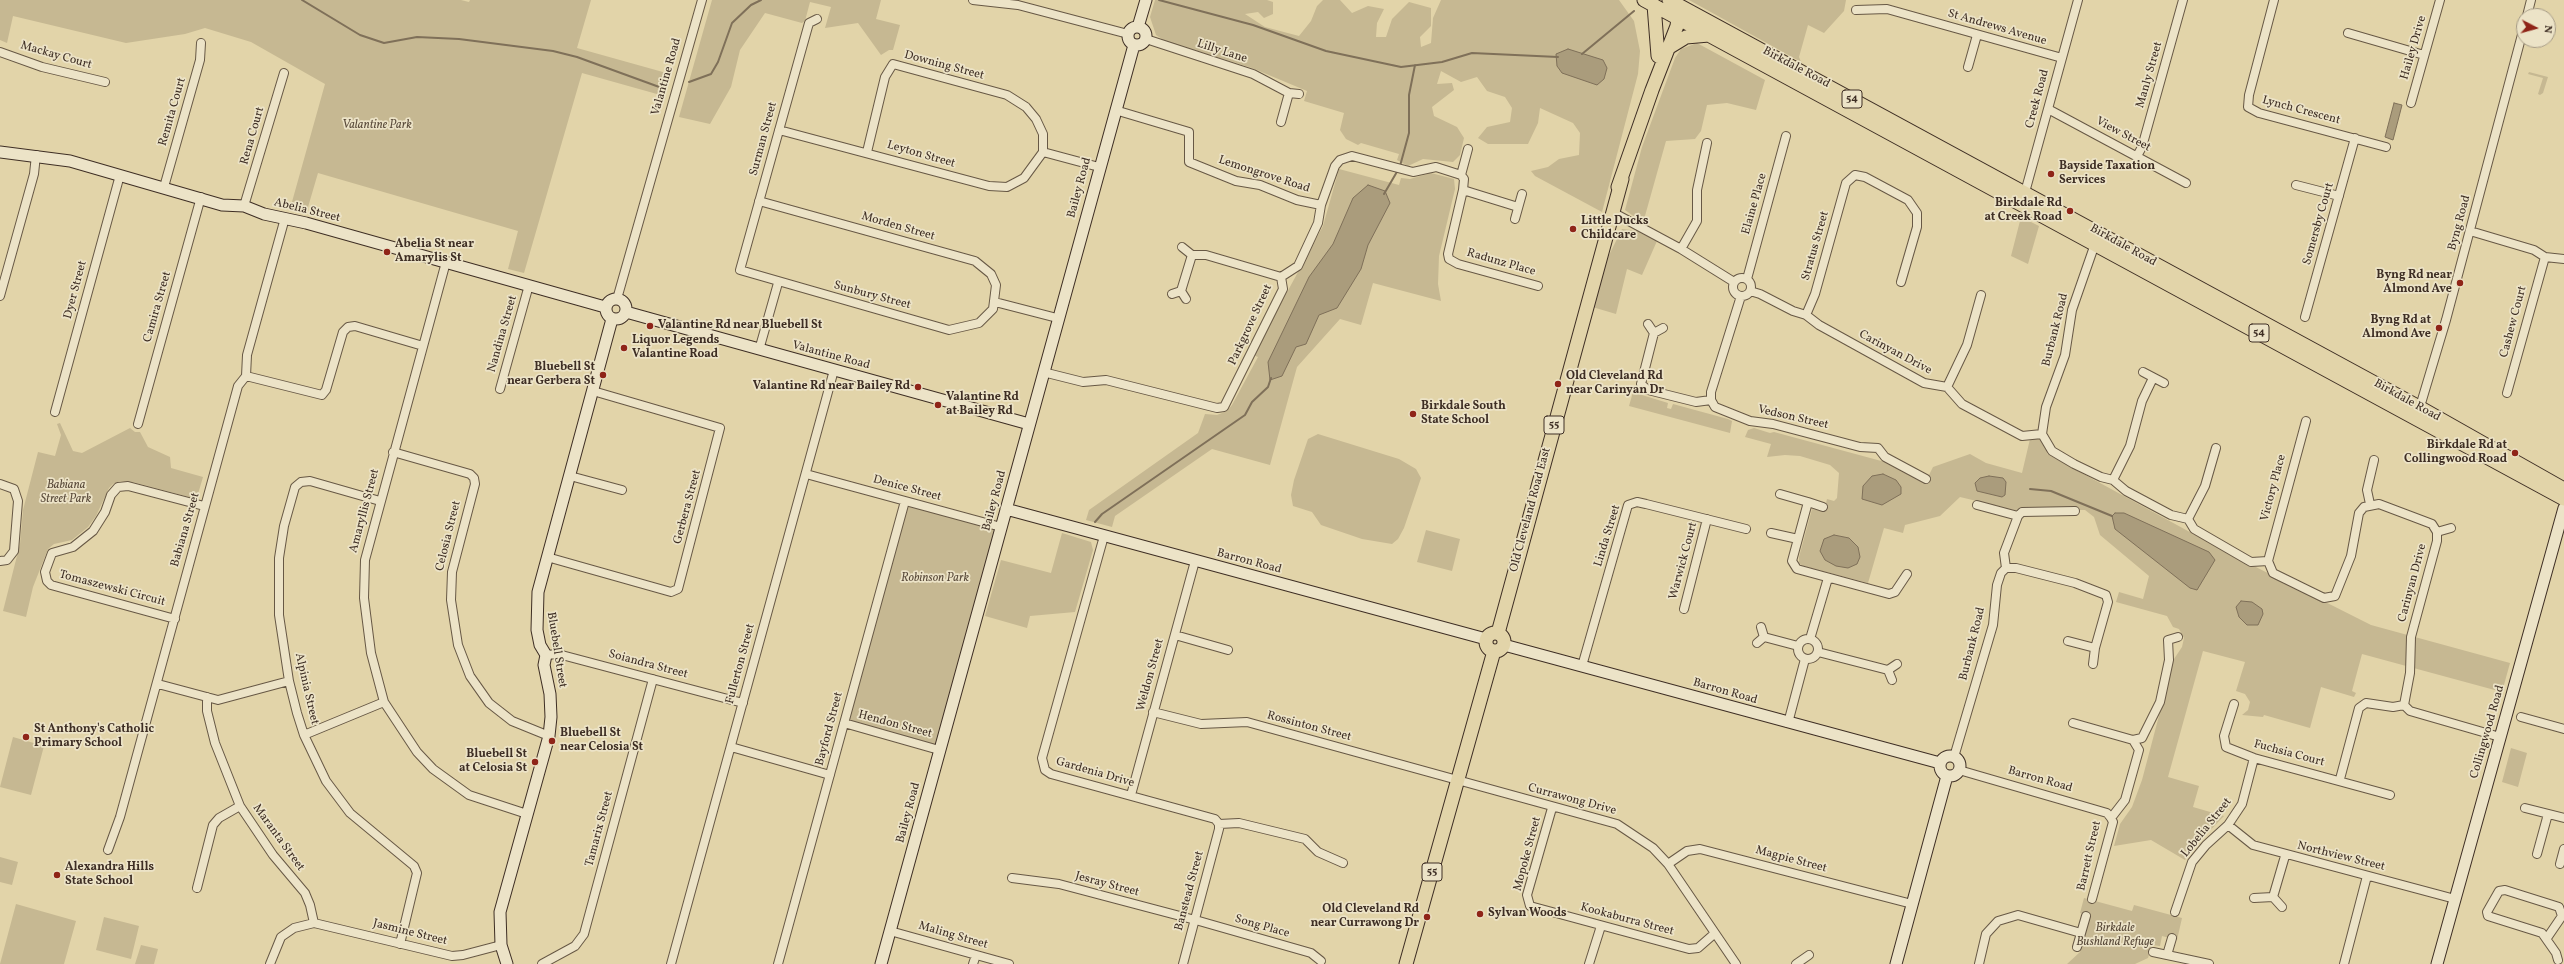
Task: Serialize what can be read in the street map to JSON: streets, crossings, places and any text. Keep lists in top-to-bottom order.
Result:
{
  "streets": {
    "main road": [
      "Birkdale Road",
      "54",
      "55",
      "Old Cleveland Road East"
    ],
    "street": [
      "St Andrews Avenue",
      "Hailey Drive",
      "Lilly Lane",
      "Mackay Court",
      "Downing Street",
      "Manly Street",
      "Valantine Road",
      "Creek Road",
      "Lynch Crescent",
      "Remita Court",
      "View Street",
      "Rena Court",
      "Surman Street",
      "Leyton Street",
      "Lemongrove Road",
      "Bailey Road",
      "Elaine Place",
      "Abelia Street",
      "Byng Road",
      "Somersby Court",
      "Morden Street",
      "Stratus Street",
      "Radunz Place",
      "Dyer Street",
      "Sunbury Street",
      "Camira Street",
      "Cashew Court",
      "Parkgrove Street",
      "Burbank Road",
      "Nandina Street",
      "Carinyan Drive",
      "Vedson Street",
      "Victory Place",
      "Denice Street",
      "Gerbera Street",
      "Amaryllis Street",
      "Babiana Street",
      "Celosia Street",
      "Linda Street",
      "Warwick Court",
      "Barron Road",
      "Tomaszewski Circuit",
      "Bluebell Street",
      "Fullerton Street",
      "Soiandra Street",
      "Weldon Street",
      "Alpinia Street",
      "Hendon Street",
      "Rossinton Street",
      "Bayford Street",
      "Collingwood Road",
      "Fuchsia Court",
      "Gardenia Drive",
      "Currawong Drive",
      "Lobelia Street",
      "Tamarix Street",
      "Maranta Street",
      "Mopoke Street",
      "Barrett Street",
      "Northview Street",
      "Magpie Street",
      "Jesray Street",
      "Banstead Street",
      "Kookaburra Street",
      "Song Place",
      "Jasmine Street",
      "Maling Street"
    ]
  },
  "crossings": [
    ["St Andrews Avenue", "Creek Road"],
    ["Lilly Lane", "Bailey Road"],
    ["Downing Street", "Leyton Street"],
    ["Birkdale Road", "54"],
    ["Birkdale Road", "Creek Road"],
    ["Birkdale Road", "Byng Road"],
    ["Birkdale Road", "Burbank Road"],
    ["Birkdale Road", "Old Cleveland Road East"],
    ["Manly Street", "View Street"],
    ["Valantine Road", "Bailey Road"],
    ["Valantine Road", "Abelia Street"],
    ["Valantine Road", "Bluebell Street"],
    ["Valantine Road", "Fullerton Street"],
    ["54", "Old Cleveland Road East"],
    ["Creek Road", "View Street"],
    ["Lynch Crescent", "Somersby Court"],
    ["Remita Court", "Abelia Street"],
    ["Rena Court", "Abelia Street"],
    ["Surman Street", "Leyton Street"],
    ["Surman Street", "Morden Street"],
    ["Surman Street", "Sunbury Street"],
    ["Lemongrove Road", "Bailey Road"],
    ["Lemongrove Road", "Parkgrove Street"],
    ["Bailey Road", "Parkgrove Street"],
    ["Bailey Road", "Denice Street"],
    ["Bailey Road", "Barron Road"],
    ["Bailey Road", "Hendon Street"],
    ["Bailey Road", "Maling Street"],
    ["Elaine Place", "Carinyan Drive"],
    ["Abelia Street", "Dyer Street"],
    ["Abelia Street", "Camira Street"],
    ["Abelia Street", "Nandina Street"],
    ["Abelia Street", "Amaryllis Street"],
    ["Abelia Street", "Babiana Street"],
    ["Abelia Street", "Bluebell Street"],
    ["Morden Street", "Sunbury Street"],
    ["Stratus Street", "Carinyan Drive"],
    ["Radunz Place", "Parkgrove Street"],
    ["Burbank Road", "Barron Road"],
    ["55", "Barron Road"],
    ["55", "Rossinton Street"],
    ["55", "Currawong Drive"],
    ["Denice Street", "Fullerton Street"],
    ["Denice Street", "Bayford Street"],
    ["Gerbera Street", "Bluebell Street"],
    ["Old Cleveland Road East", "Barron Road"],
    ["Amaryllis Street", "Celosia Street"],
    ["Amaryllis Street", "Bluebell Street"],
    ["Amaryllis Street", "Alpinia Street"],
    ["Babiana Street", "Tomaszewski Circuit"],
    ["Celosia Street", "Bluebell Street"],
    ["Linda Street", "Warwick Court"],
    ["Linda Street", "Barron Road"],
    ["Barron Road", "Weldon Street"],
    ["Barron Road", "Gardenia Drive"],
    ["Barron Road", "Barrett Street"],
    ["Bluebell Street", "Soiandra Street"],
    ["Bluebell Street", "Jasmine Street"],
    ["Fullerton Street", "Soiandra Street"],
    ["Soiandra Street", "Tamarix Street"],
    ["Weldon Street", "Rossinton Street"],
    ["Weldon Street", "Gardenia Drive"],
    ["Alpinia Street", "Jasmine Street"],
    ["Hendon Street", "Bayford Street"],
    ["Rossinton Street", "Currawong Drive"],
    ["Collingwood Road", "Northview Street"],
    ["Fuchsia Court", "Lobelia Street"],
    ["Gardenia Drive", "Banstead Street"],
    ["Currawong Drive", "Mopoke Street"],
    ["Currawong Drive", "Magpie Street"],
    ["Currawong Drive", "Kookaburra Street"],
    ["Lobelia Street", "Northview Street"],
    ["Maranta Street", "Jasmine Street"],
    ["Mopoke Street", "Kookaburra Street"],
    ["Jesray Street", "Banstead Street"],
    ["Jesray Street", "Song Place"],
    ["Banstead Street", "Song Place"]
  ],
  "parks": [
    "Valantine Park",
    "Babiana Street Park",
    "Robinson Park",
    "Birkdale Bushland Refuge"
  ],
  "places": [
    "Bayside Taxation Services",
    "Birkdale Rd at Creek Road",
    "Little Ducks Childcare",
    "Abelia St near Amarylis St",
    "Byng Rd near Almond Ave",
    "Valantine Rd near Bluebell St",
    "Byng Rd at Almond Ave",
    "Liquor Legends Valantine Road",
    "Bluebell St near Gerbera St",
    "Old Cleveland Rd near Carinyan Dr",
    "Valantine Rd near Bailey Rd",
    "Valantine Rd at Bailey Rd",
    "Birkdale South State School",
    "Birkdale Rd at Collingwood Road",
    "St Anthony's Catholic Primary School",
    "Bluebell St near Celosia St",
    "Bluebell St at Celosia St",
    "Alexandra Hills State School",
    "Sylvan Woods",
    "Old Cleveland Rd near Currawong Dr"
  ],
  "north": "right"
}
